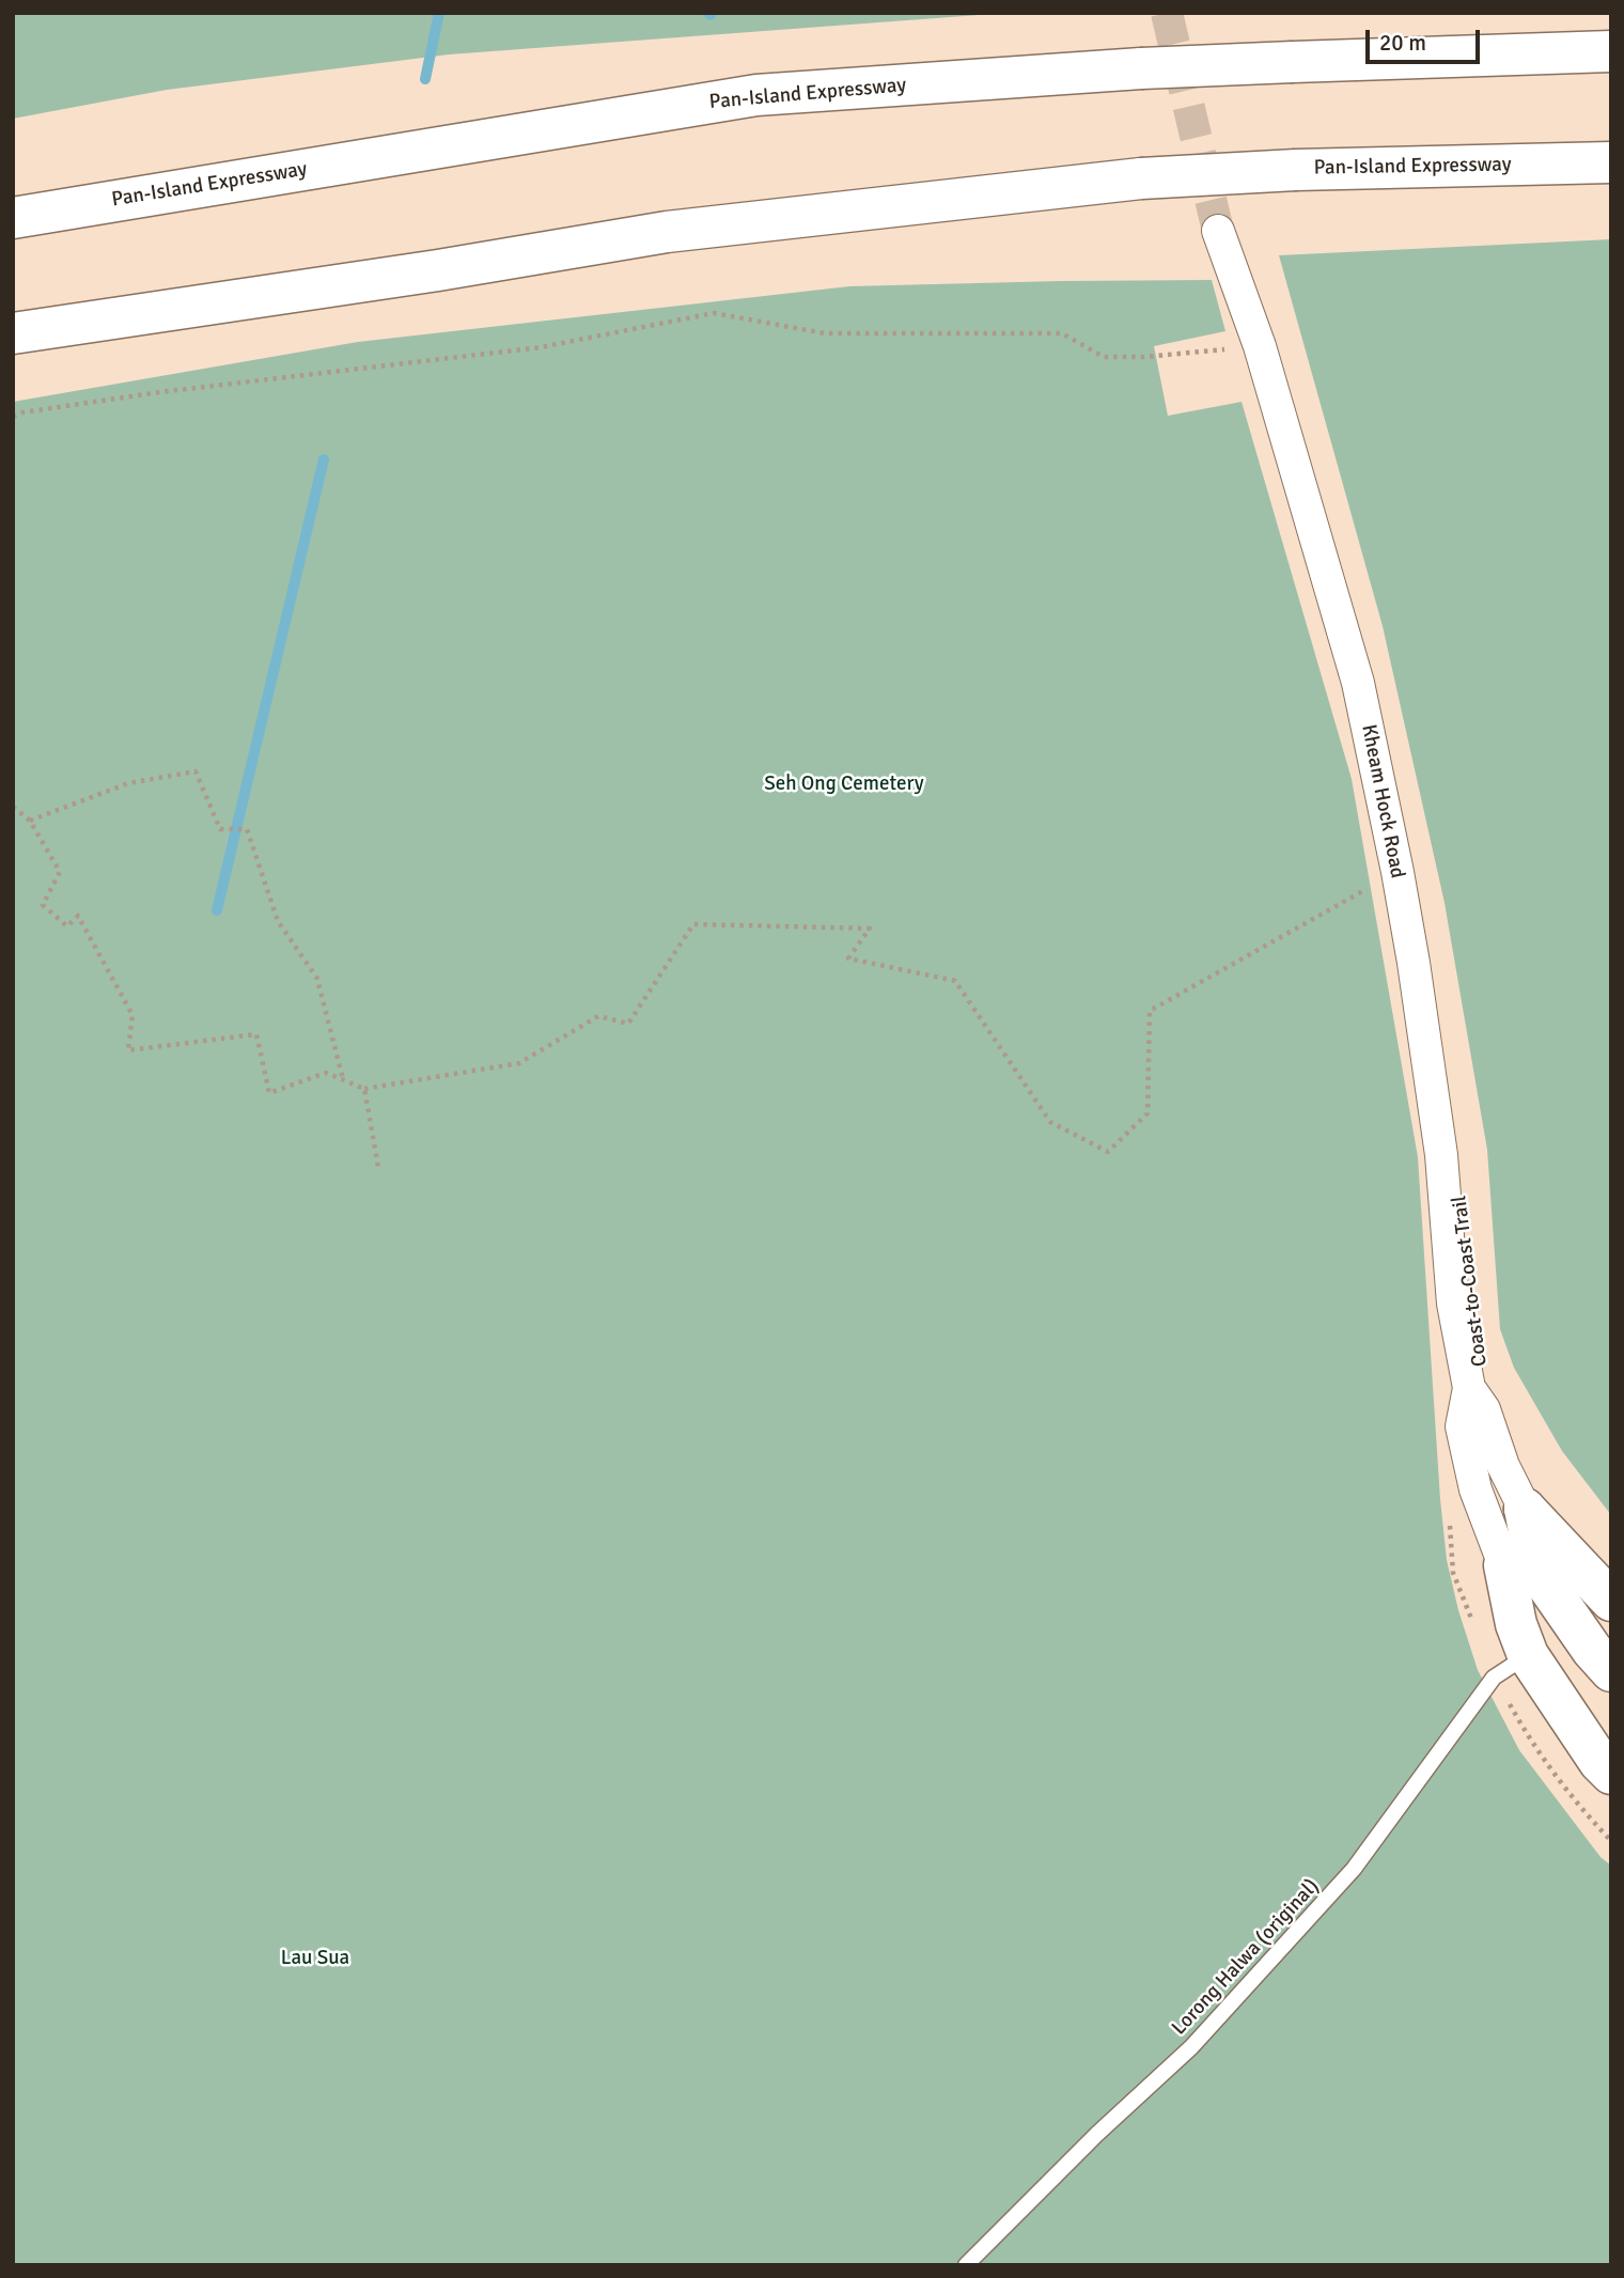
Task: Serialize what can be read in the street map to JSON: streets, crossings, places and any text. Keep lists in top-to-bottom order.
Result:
{
  "streets": {
    "main road": ["Pan-Island Expressway"],
    "street": ["Kheam Hock Road"],
    "lane": ["Lorong Halwa (original)"]
  },
  "parks": ["Seh Ong Cemetery", "Lau Sua"],
  "scale_bar": "20 m"
}
